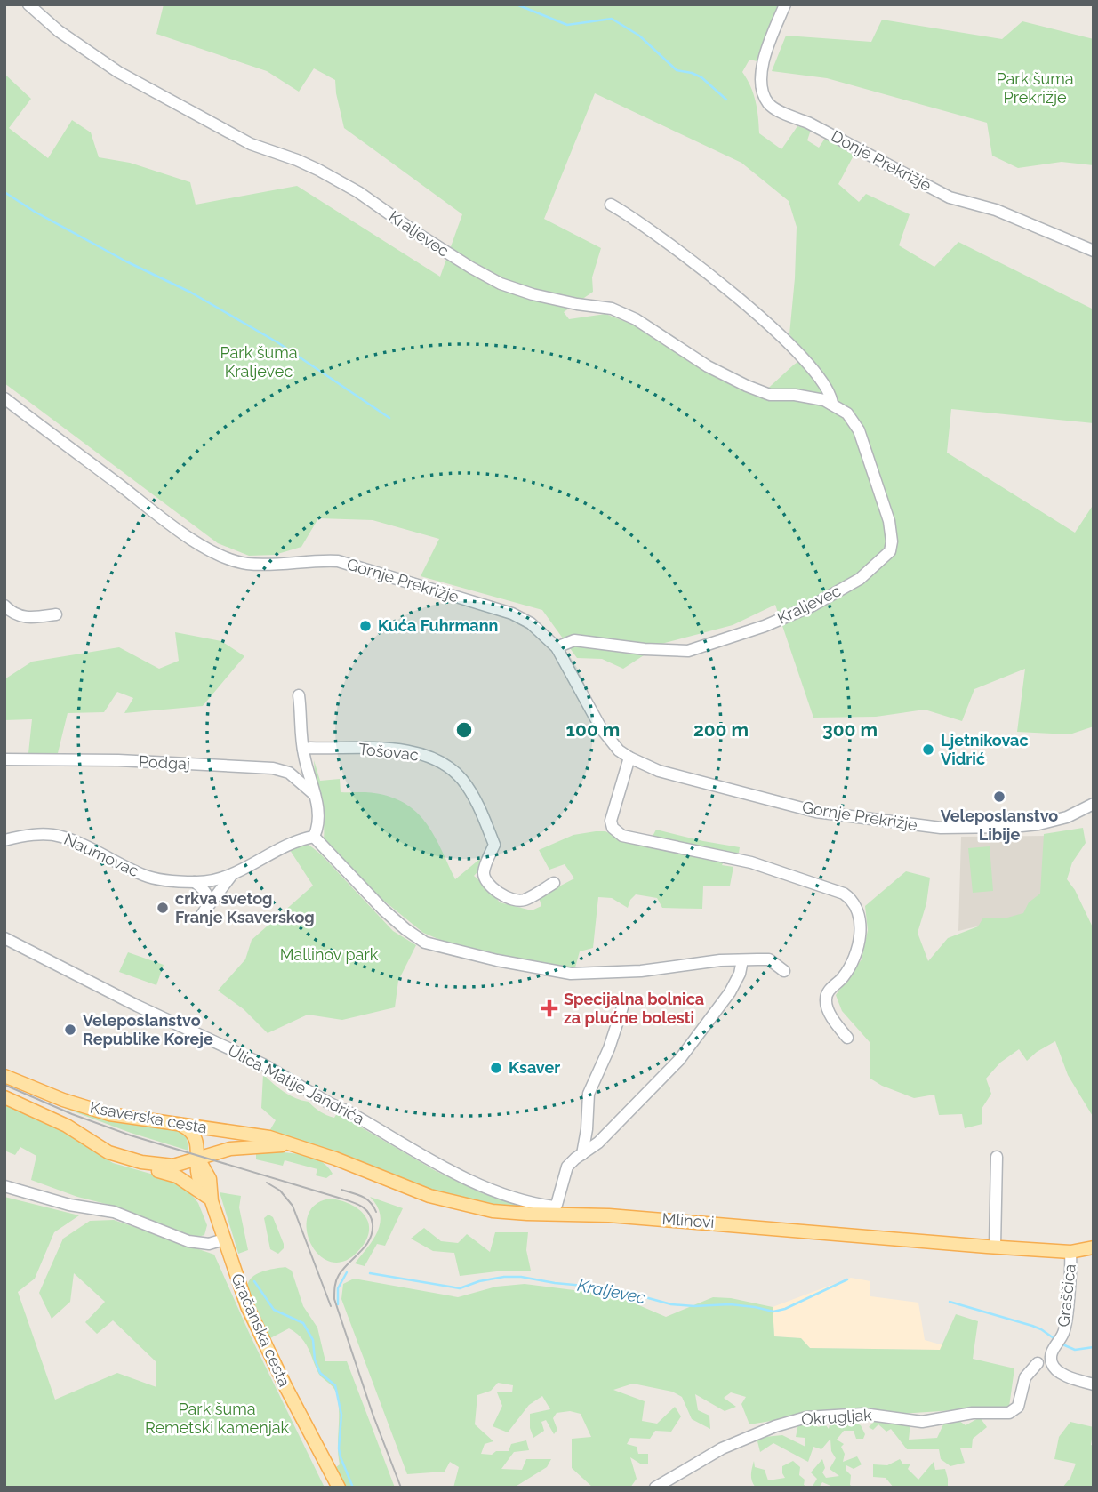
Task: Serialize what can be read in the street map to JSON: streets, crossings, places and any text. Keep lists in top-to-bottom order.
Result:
{
  "streets": {
    "main road": ["Ksaverska cesta", "Mlinovi", "Gračanska cesta"],
    "street": [
      "Donje Prekrižje",
      "Kraljevec",
      "Gornje Prekrižje",
      "Tošovac",
      "Podgaj",
      "Naumovac",
      "Ulica Matije Jandrića",
      "Graščica",
      "Okrugljak"
    ]
  },
  "crossings": [
    ["Kraljevec", "Gornje Prekrižje"],
    ["Ksaverska cesta", "Mlinovi"],
    ["Ksaverska cesta", "Gračanska cesta"],
    ["Mlinovi", "Graščica"],
    ["Mlinovi", "Gračanska cesta"]
  ],
  "water": ["Kraljevec"],
  "parks": [
    "Park šuma Prekrižje",
    "Park šuma Kraljevec",
    "Mallinov park",
    "Park šuma Remetski kamenjak"
  ],
  "places": {
    "other": [
      "Kuća Fuhrmann",
      "Ljetnikovac Vidrić",
      "Veleposlanstvo Libije",
      "crkva svetog Franje Ksaverskog",
      "Veleposlanstvo Republike Koreje",
      "Ksaver"
    ],
    "health": ["Specijalna bolnica za plućne bolesti"]
  },
  "rings": ["100 m", "200 m", "300 m"]
}
